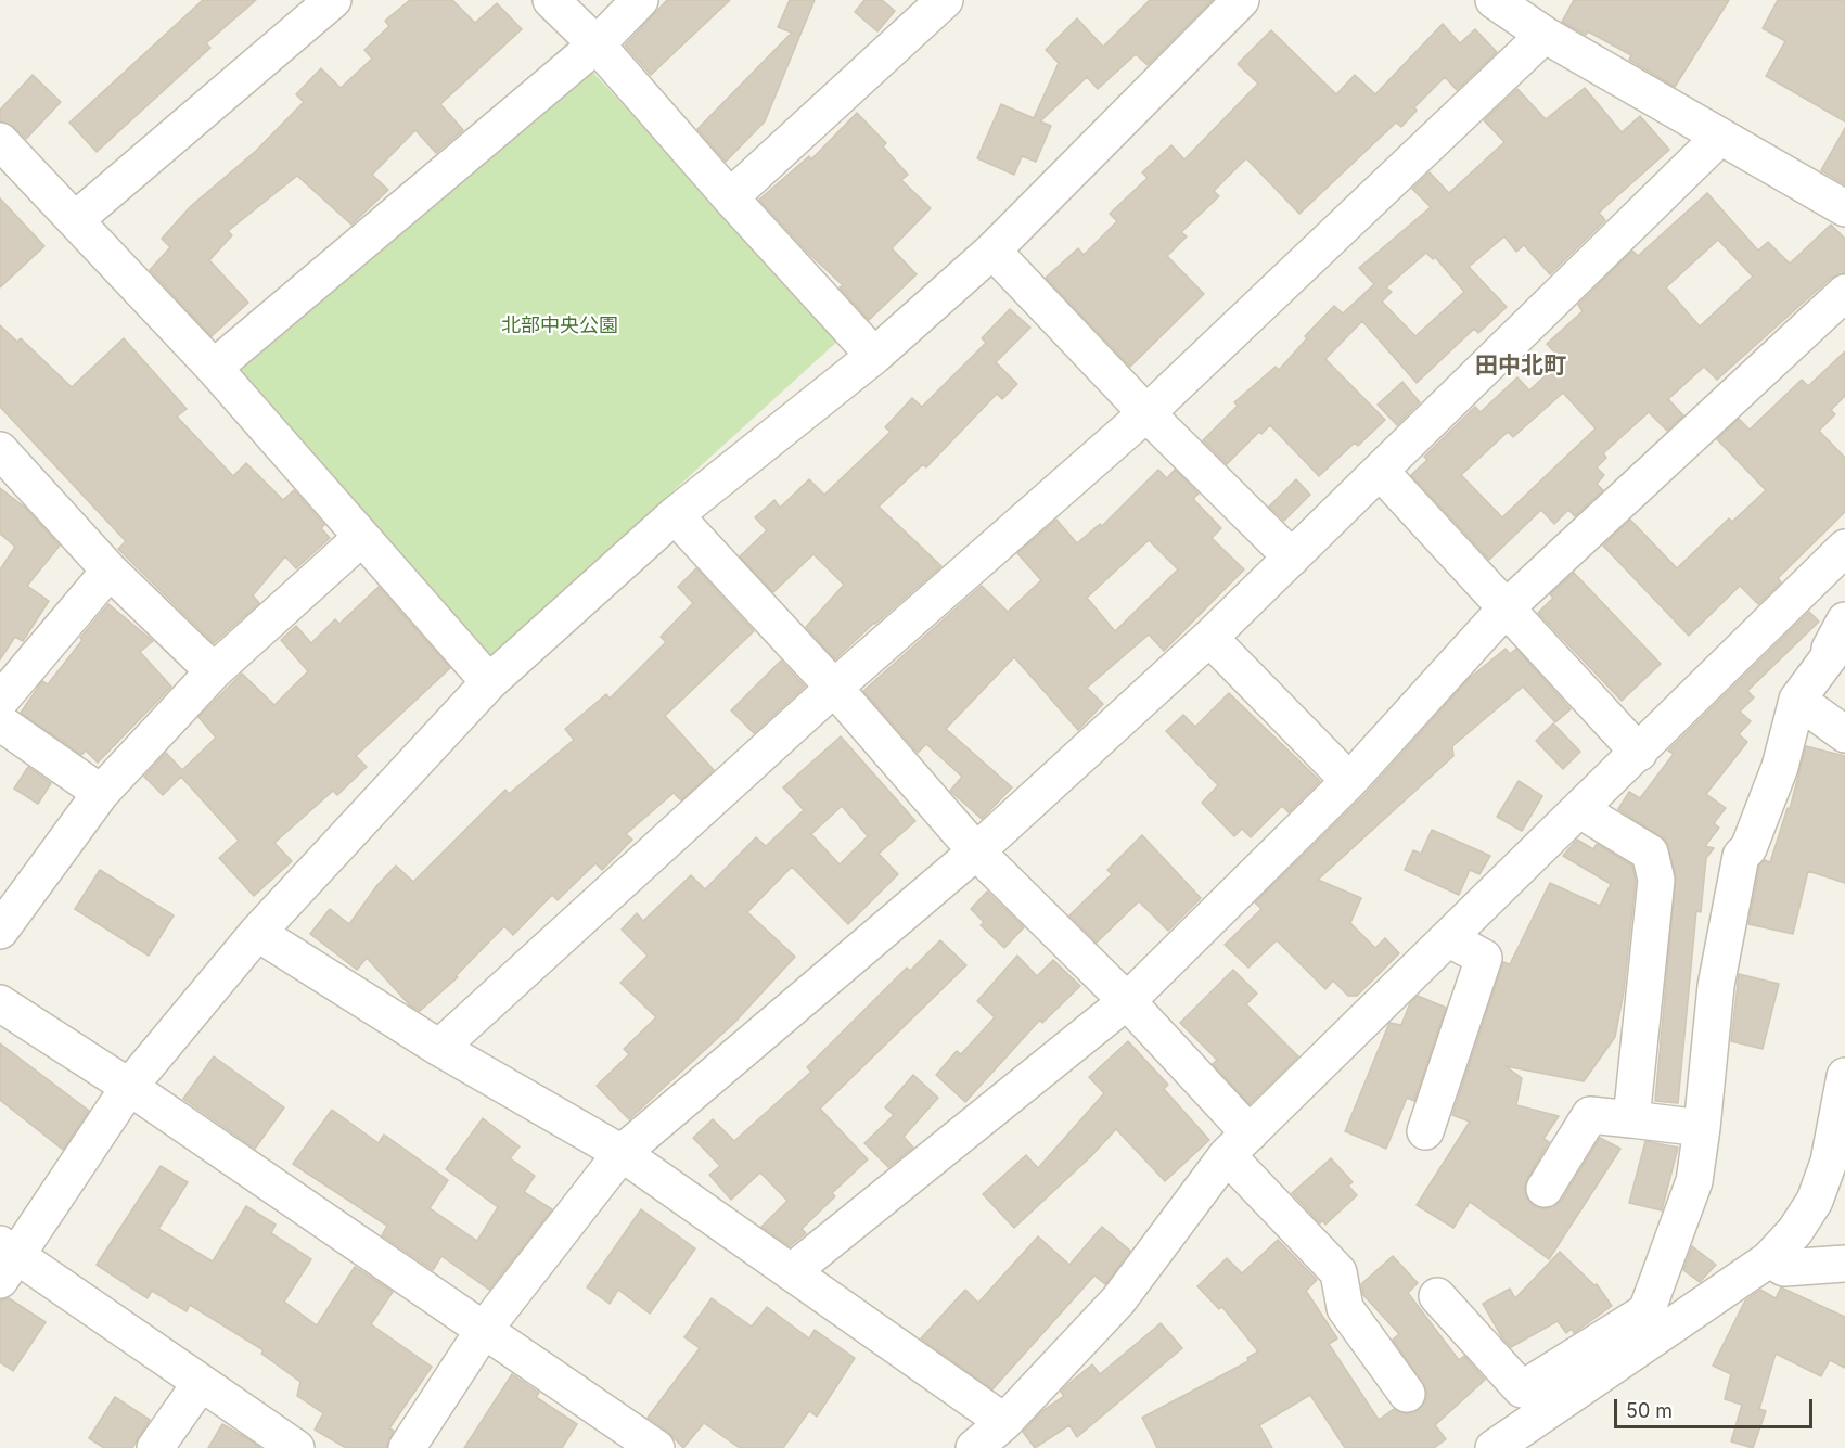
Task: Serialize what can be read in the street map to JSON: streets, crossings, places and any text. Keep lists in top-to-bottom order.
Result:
{
  "districts": ["田中北町"],
  "parks": ["北部中央公園"],
  "scale_bar": "50 m"
}
